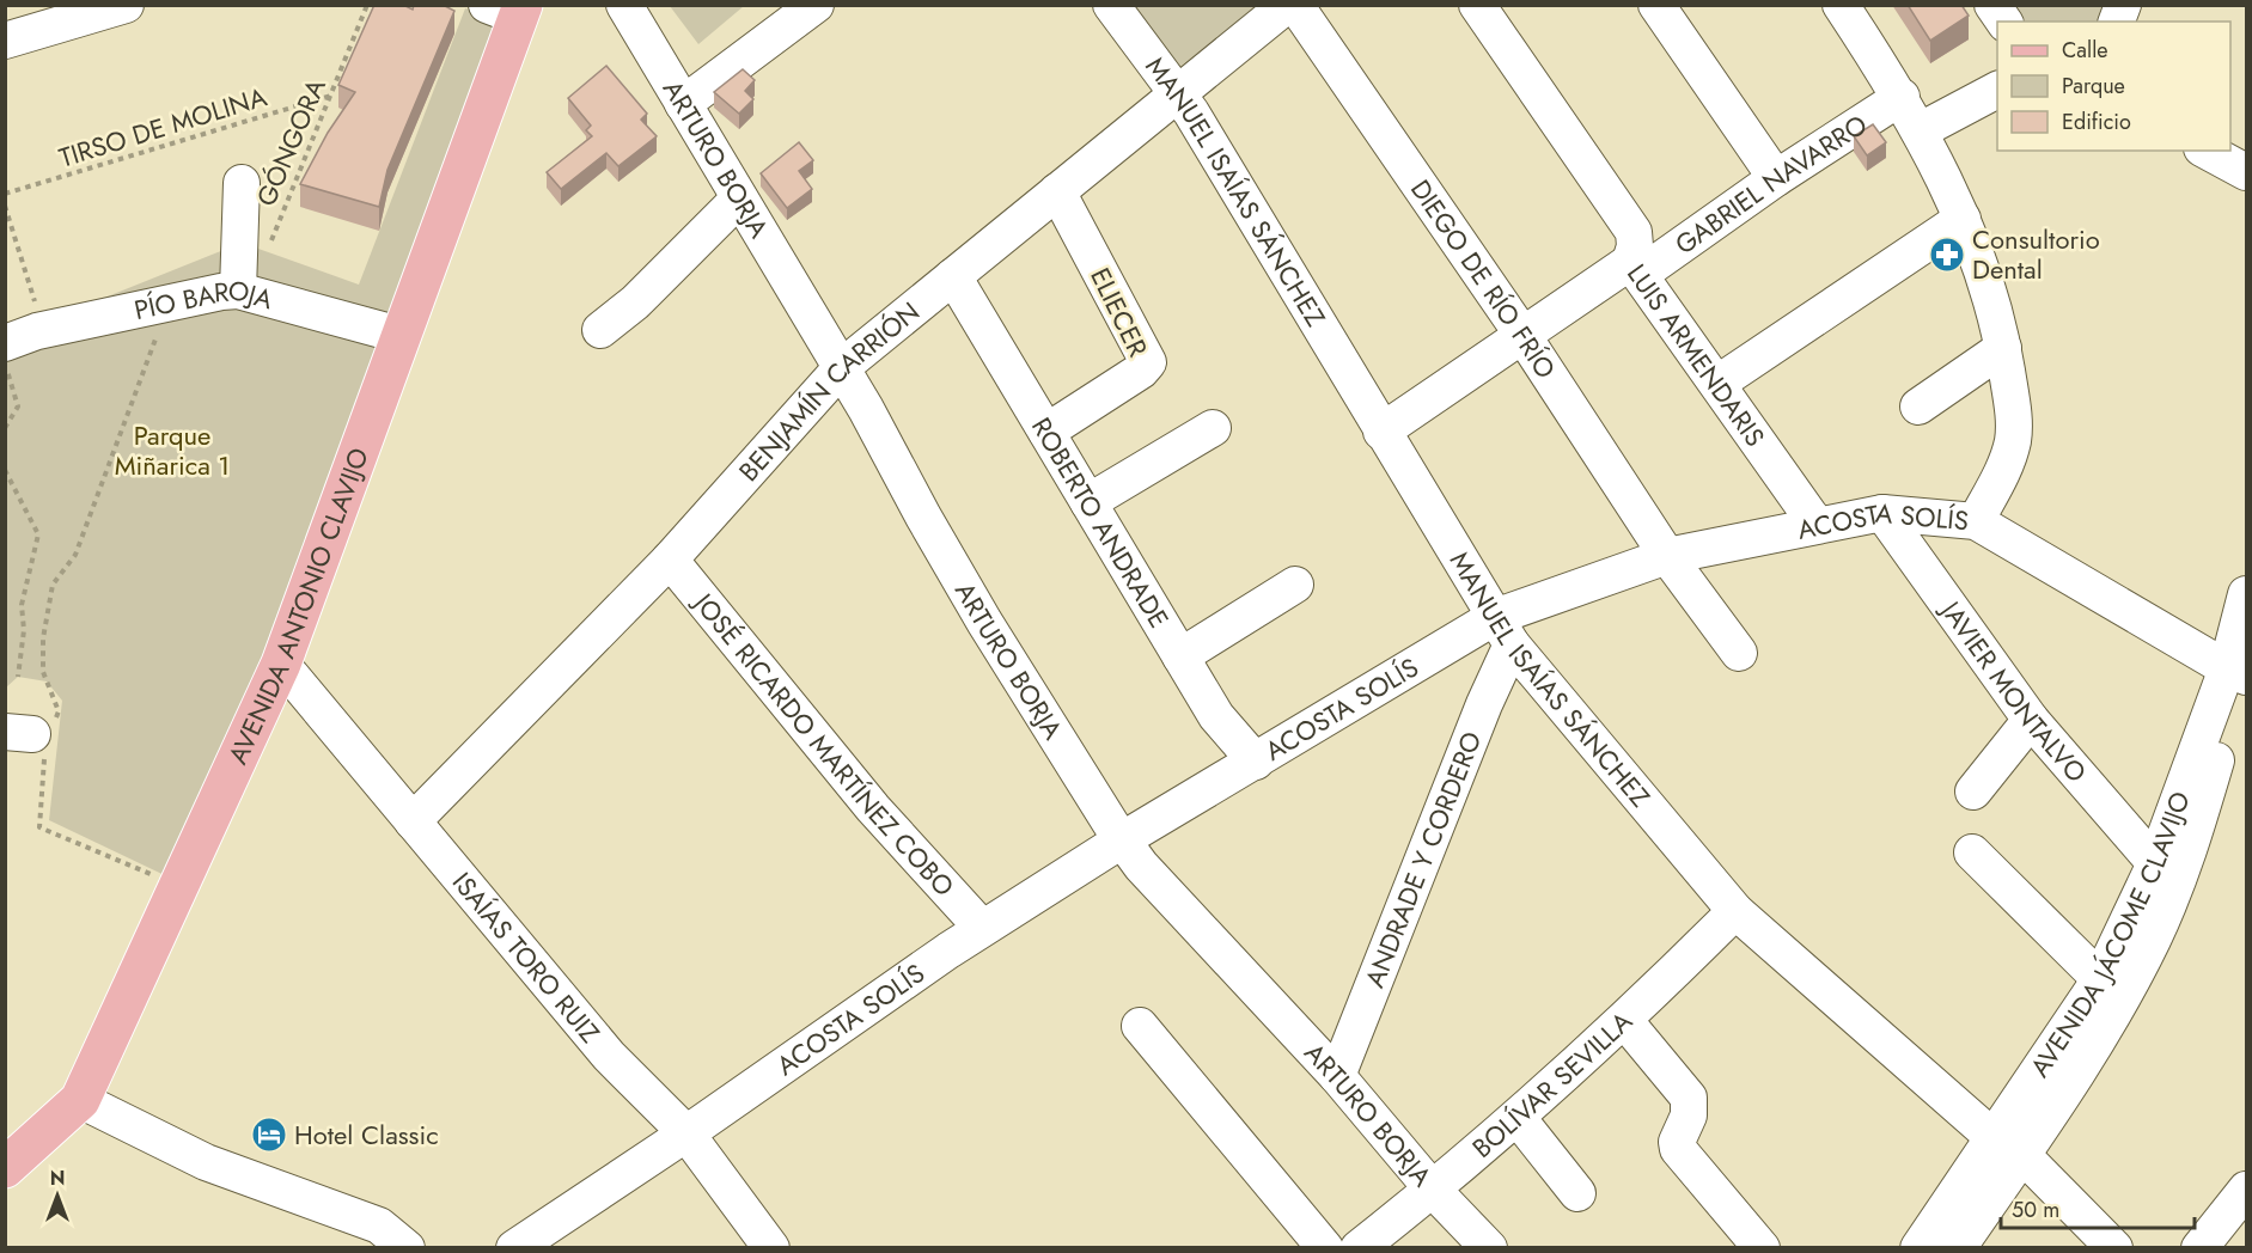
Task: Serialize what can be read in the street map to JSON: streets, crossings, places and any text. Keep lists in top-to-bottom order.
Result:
{
  "streets": {
    "main road": ["AVENIDA ANTONIO CLAVIJO"],
    "street": [
      "ARTURO BORJA",
      "GABRIEL NAVARRO",
      "MANUEL ISAÍAS SÁNCHEZ",
      "DIEGO DE RÍO FRÍO",
      "PÍO BAROJA",
      "ELIECER",
      "LUIS ARMENDARIS",
      "BENJAMÍN CARRIÓN",
      "ROBERTO ANDRADE",
      "ACOSTA SOLÍS",
      "JAVIER MONTALVO",
      "JOSÉ RICARDO MARTÍNEZ COBO",
      "ANDRADE Y CORDERO",
      "AVENIDA JÁCOME CLAVIJO",
      "ISAÍAS TORO RUIZ",
      "BOLÍVAR SEVILLA"
    ],
    "path": ["TIRSO DE MOLINA", "GÓNGORA"]
  },
  "crossings": [
    ["TIRSO DE MOLINA", "GÓNGORA"],
    ["ARTURO BORJA", "BENJAMÍN CARRIÓN"],
    ["ARTURO BORJA", "ACOSTA SOLÍS"],
    ["ARTURO BORJA", "ANDRADE Y CORDERO"],
    ["ARTURO BORJA", "BOLÍVAR SEVILLA"],
    ["GABRIEL NAVARRO", "MANUEL ISAÍAS SÁNCHEZ"],
    ["GABRIEL NAVARRO", "DIEGO DE RÍO FRÍO"],
    ["GABRIEL NAVARRO", "LUIS ARMENDARIS"],
    ["MANUEL ISAÍAS SÁNCHEZ", "BENJAMÍN CARRIÓN"],
    ["MANUEL ISAÍAS SÁNCHEZ", "ACOSTA SOLÍS"],
    ["MANUEL ISAÍAS SÁNCHEZ", "ANDRADE Y CORDERO"],
    ["MANUEL ISAÍAS SÁNCHEZ", "AVENIDA JÁCOME CLAVIJO"],
    ["MANUEL ISAÍAS SÁNCHEZ", "BOLÍVAR SEVILLA"],
    ["DIEGO DE RÍO FRÍO", "ACOSTA SOLÍS"],
    ["PÍO BAROJA", "AVENIDA ANTONIO CLAVIJO"],
    ["ELIECER", "BENJAMÍN CARRIÓN"],
    ["ELIECER", "ROBERTO ANDRADE"],
    ["LUIS ARMENDARIS", "ACOSTA SOLÍS"],
    ["BENJAMÍN CARRIÓN", "ROBERTO ANDRADE"],
    ["BENJAMÍN CARRIÓN", "JOSÉ RICARDO MARTÍNEZ COBO"],
    ["BENJAMÍN CARRIÓN", "ISAÍAS TORO RUIZ"],
    ["ROBERTO ANDRADE", "ACOSTA SOLÍS"],
    ["ACOSTA SOLÍS", "JAVIER MONTALVO"],
    ["ACOSTA SOLÍS", "JOSÉ RICARDO MARTÍNEZ COBO"],
    ["ACOSTA SOLÍS", "ANDRADE Y CORDERO"],
    ["ACOSTA SOLÍS", "AVENIDA JÁCOME CLAVIJO"],
    ["ACOSTA SOLÍS", "ISAÍAS TORO RUIZ"],
    ["AVENIDA ANTONIO CLAVIJO", "ISAÍAS TORO RUIZ"],
    ["JAVIER MONTALVO", "AVENIDA JÁCOME CLAVIJO"]
  ],
  "parks": ["Parque Miñarica 1"],
  "places": {
    "pharmacy": ["Consultorio Dental"],
    "hotel": ["Hotel Classic"]
  },
  "legend": ["Calle", "Parque", "Edificio"],
  "scale_bar": "50 m",
  "north": "top"
}
